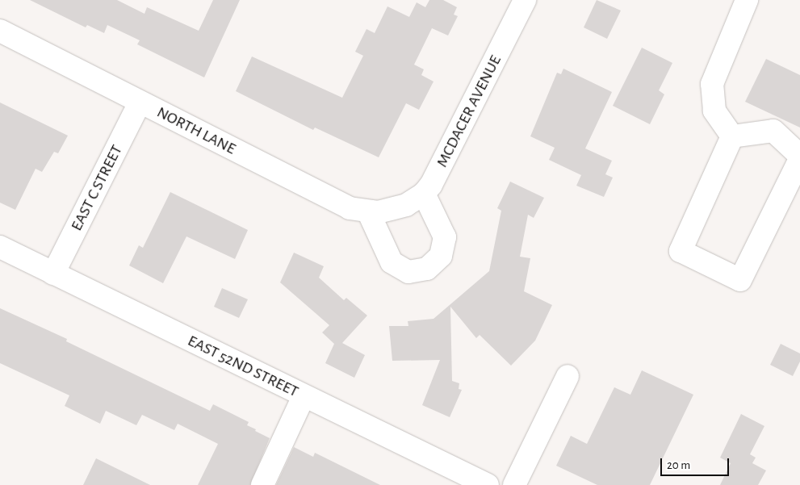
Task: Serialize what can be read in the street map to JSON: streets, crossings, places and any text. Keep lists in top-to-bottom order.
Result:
{
  "streets": {
    "street": [
      "MCDACER AVENUE",
      "NORTH LANE",
      "EAST C STREET",
      "EAST 52ND STREET"
    ]
  },
  "crossings": [
    ["MCDACER AVENUE", "NORTH LANE"],
    ["NORTH LANE", "EAST C STREET"],
    ["EAST C STREET", "EAST 52ND STREET"]
  ],
  "scale_bar": "20 m"
}
